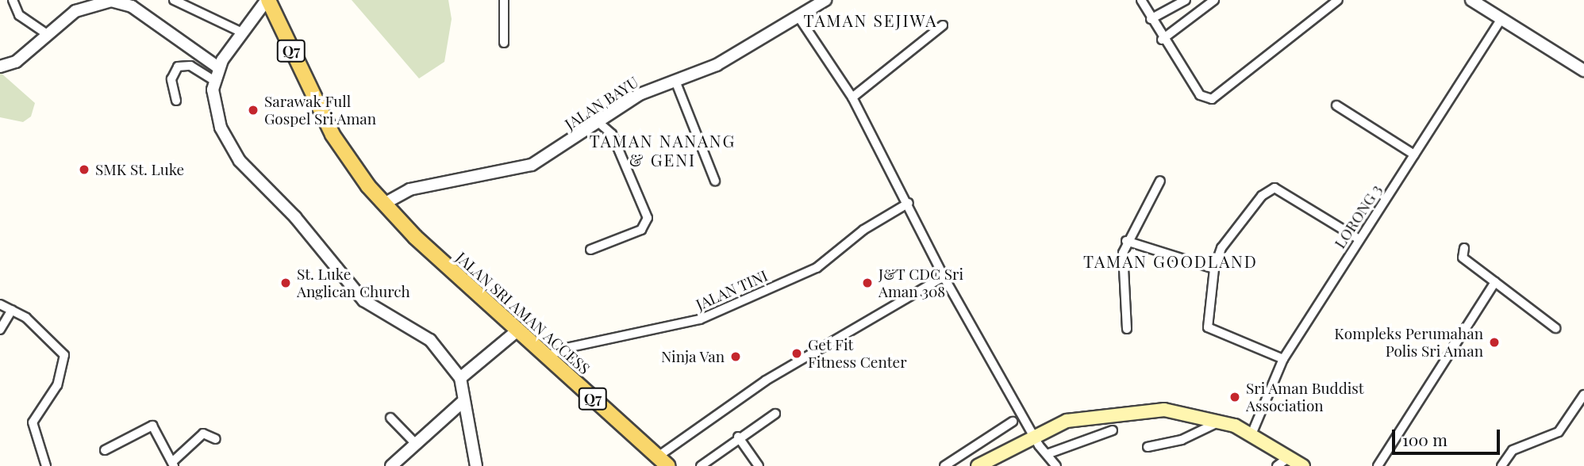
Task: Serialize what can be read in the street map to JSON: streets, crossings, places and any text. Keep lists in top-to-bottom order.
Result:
{
  "streets": {
    "main road": ["Q7", "JALAN SRI AMAN ACCESS"],
    "street": ["JALAN BAYU", "LORONG 3", "JALAN TINI"]
  },
  "crossings": [
    ["Q7", "JALAN BAYU"],
    ["Q7", "JALAN SRI AMAN ACCESS"],
    ["JALAN BAYU", "JALAN SRI AMAN ACCESS"],
    ["JALAN TINI", "JALAN SRI AMAN ACCESS"]
  ],
  "districts": ["TAMAN SEJIWA", "TAMAN NANANG & GENI", "TAMAN GOODLAND"],
  "places": [
    "Sarawak Full Gospel Sri Aman",
    "SMK St. Luke",
    "St. Luke Anglican Church",
    "J&T CDC Sri Aman 308",
    "Kompleks Perumahan Polis Sri Aman",
    "Get Fit Fitness Center",
    "Ninja Van",
    "Sri Aman Buddist Association"
  ],
  "scale_bar": "100 m"
}
